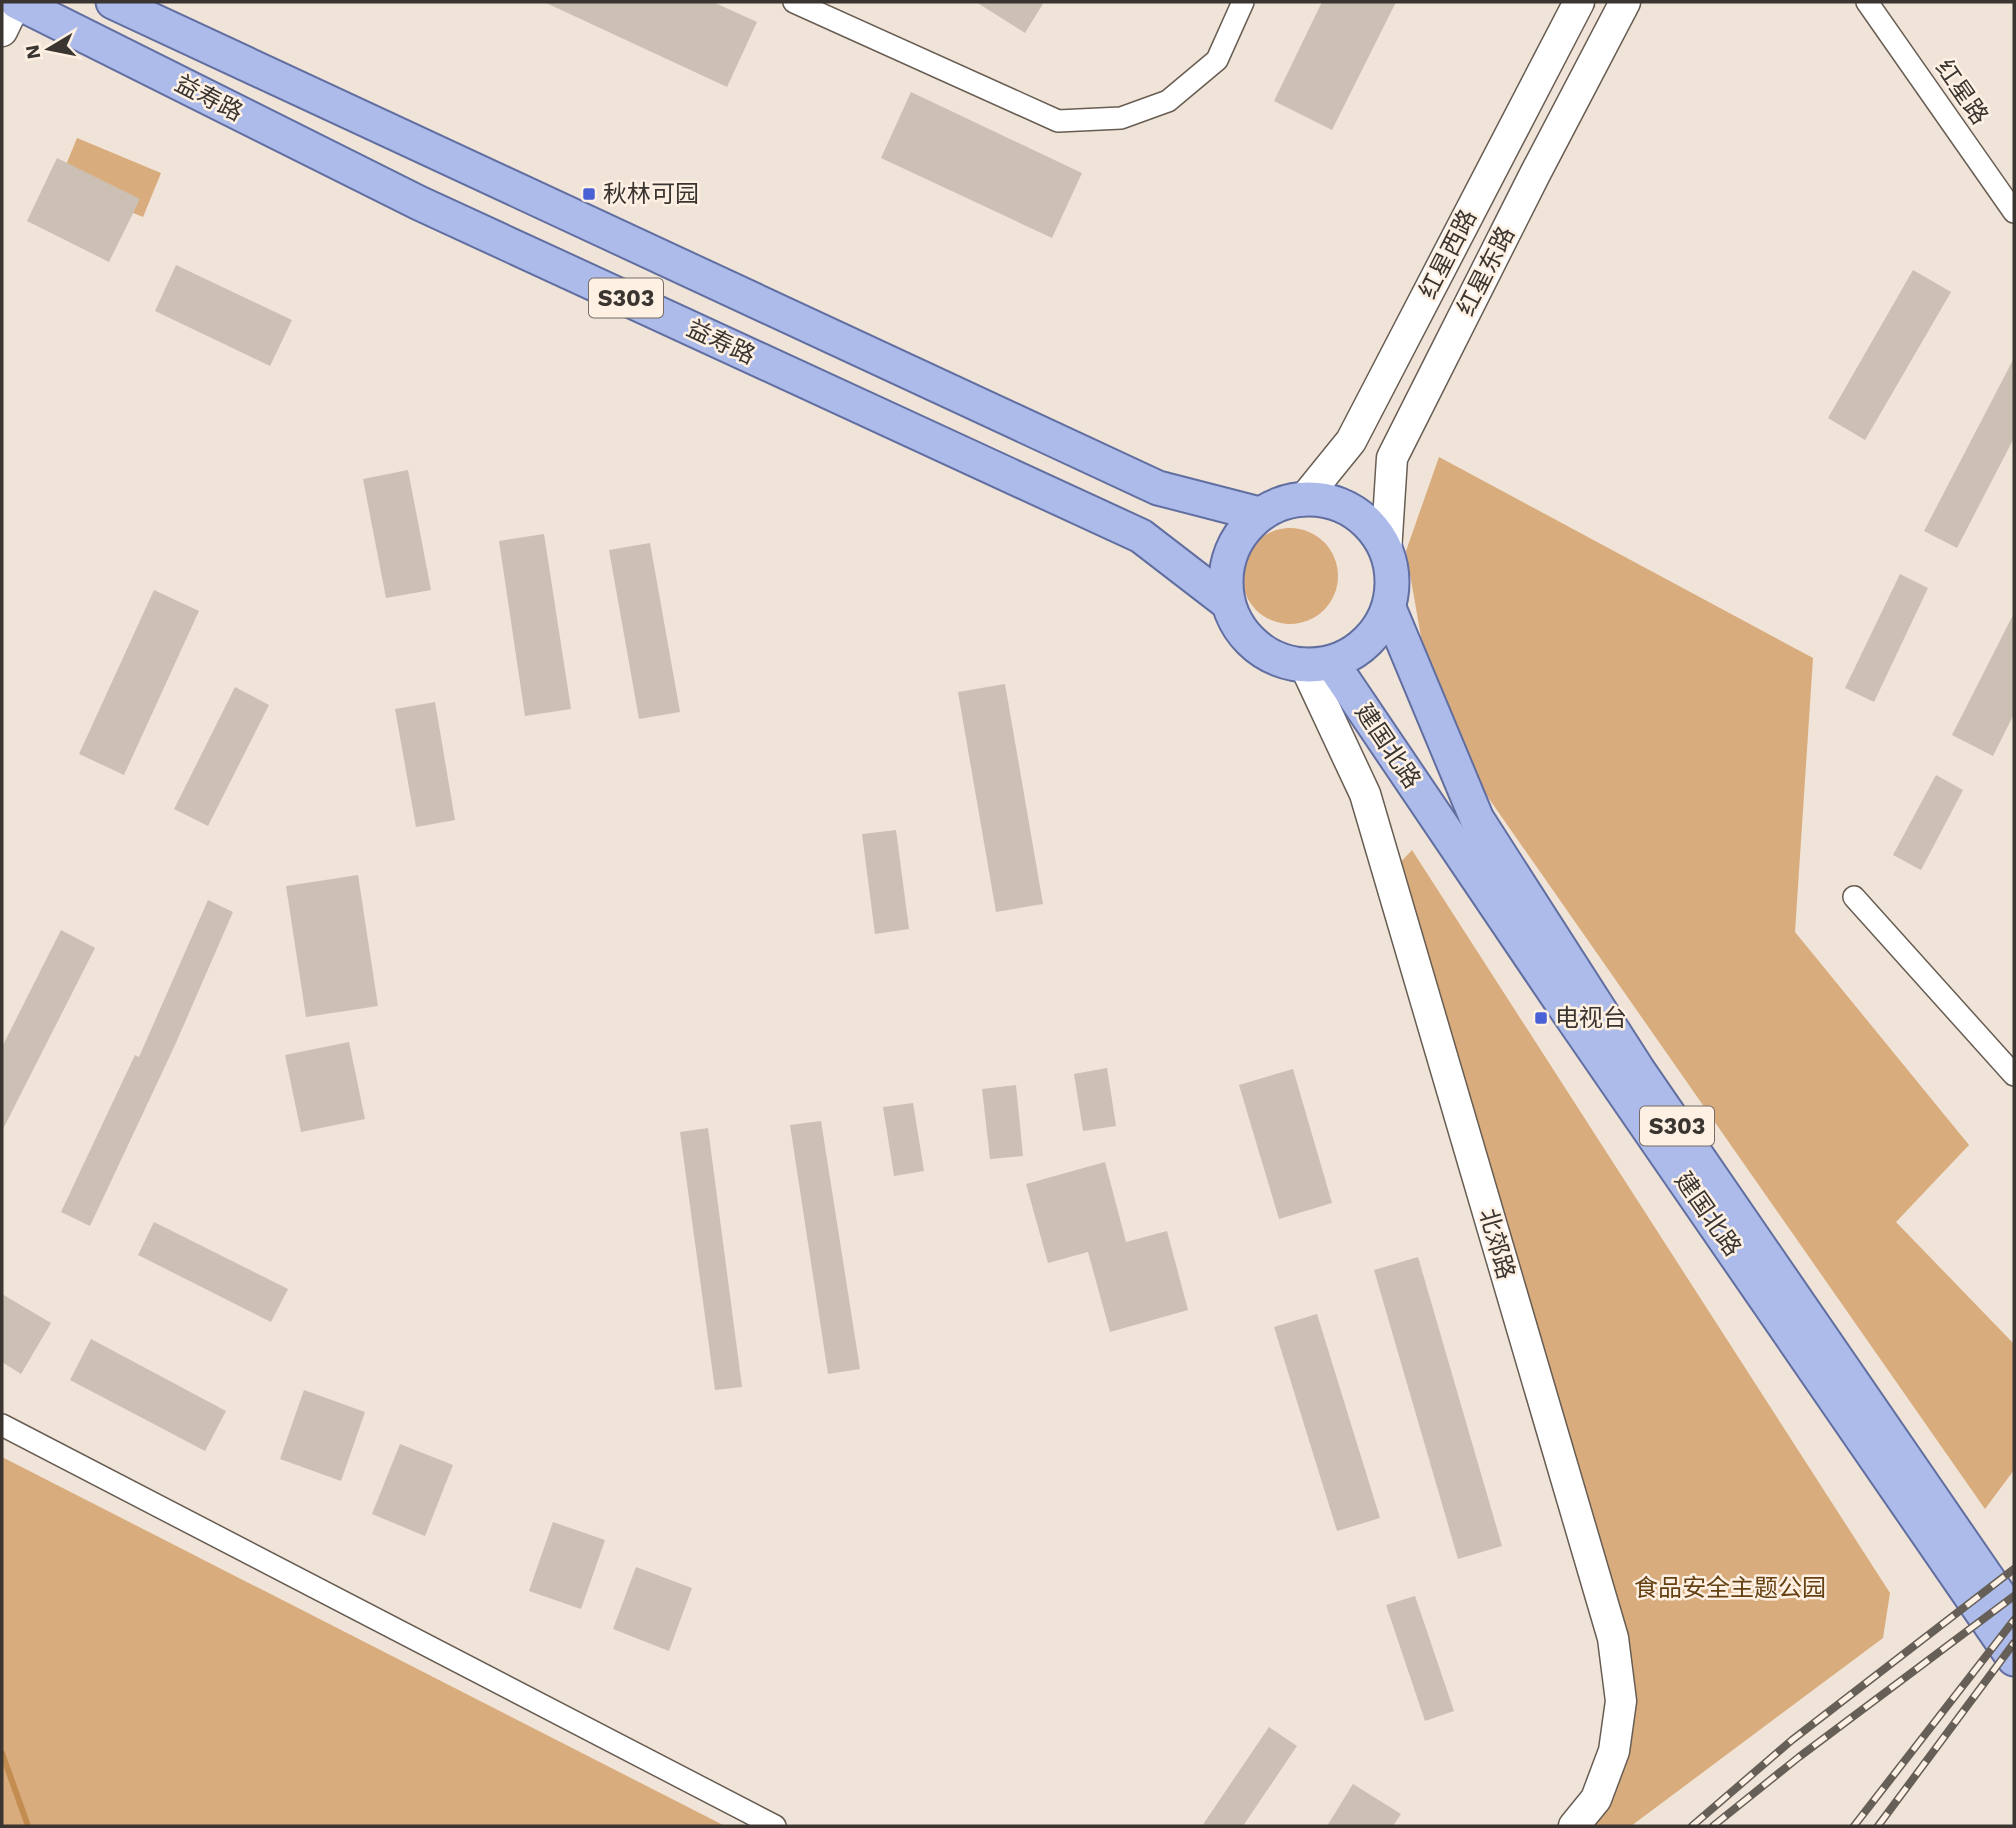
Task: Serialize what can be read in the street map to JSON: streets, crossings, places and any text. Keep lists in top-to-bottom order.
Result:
{
  "streets": {
    "main road": ["益寿路", "S303", "建国北路"],
    "street": [
      "红星路",
      "红星西路",
      "红星东路",
      "北郊路"
    ]
  },
  "crossings": [
    ["益寿路", "红星西路"],
    ["益寿路", "红星东路"],
    ["益寿路", "建国北路"],
    ["益寿路", "北郊路"],
    ["红星西路", "红星东路"],
    ["红星西路", "建国北路"],
    ["红星西路", "北郊路"],
    ["红星东路", "建国北路"],
    ["红星东路", "北郊路"],
    ["建国北路", "北郊路"]
  ],
  "parks": ["食品安全主题公园"],
  "places": {
    "transit": ["秋林可园", "电视台"]
  },
  "north": "left"
}
